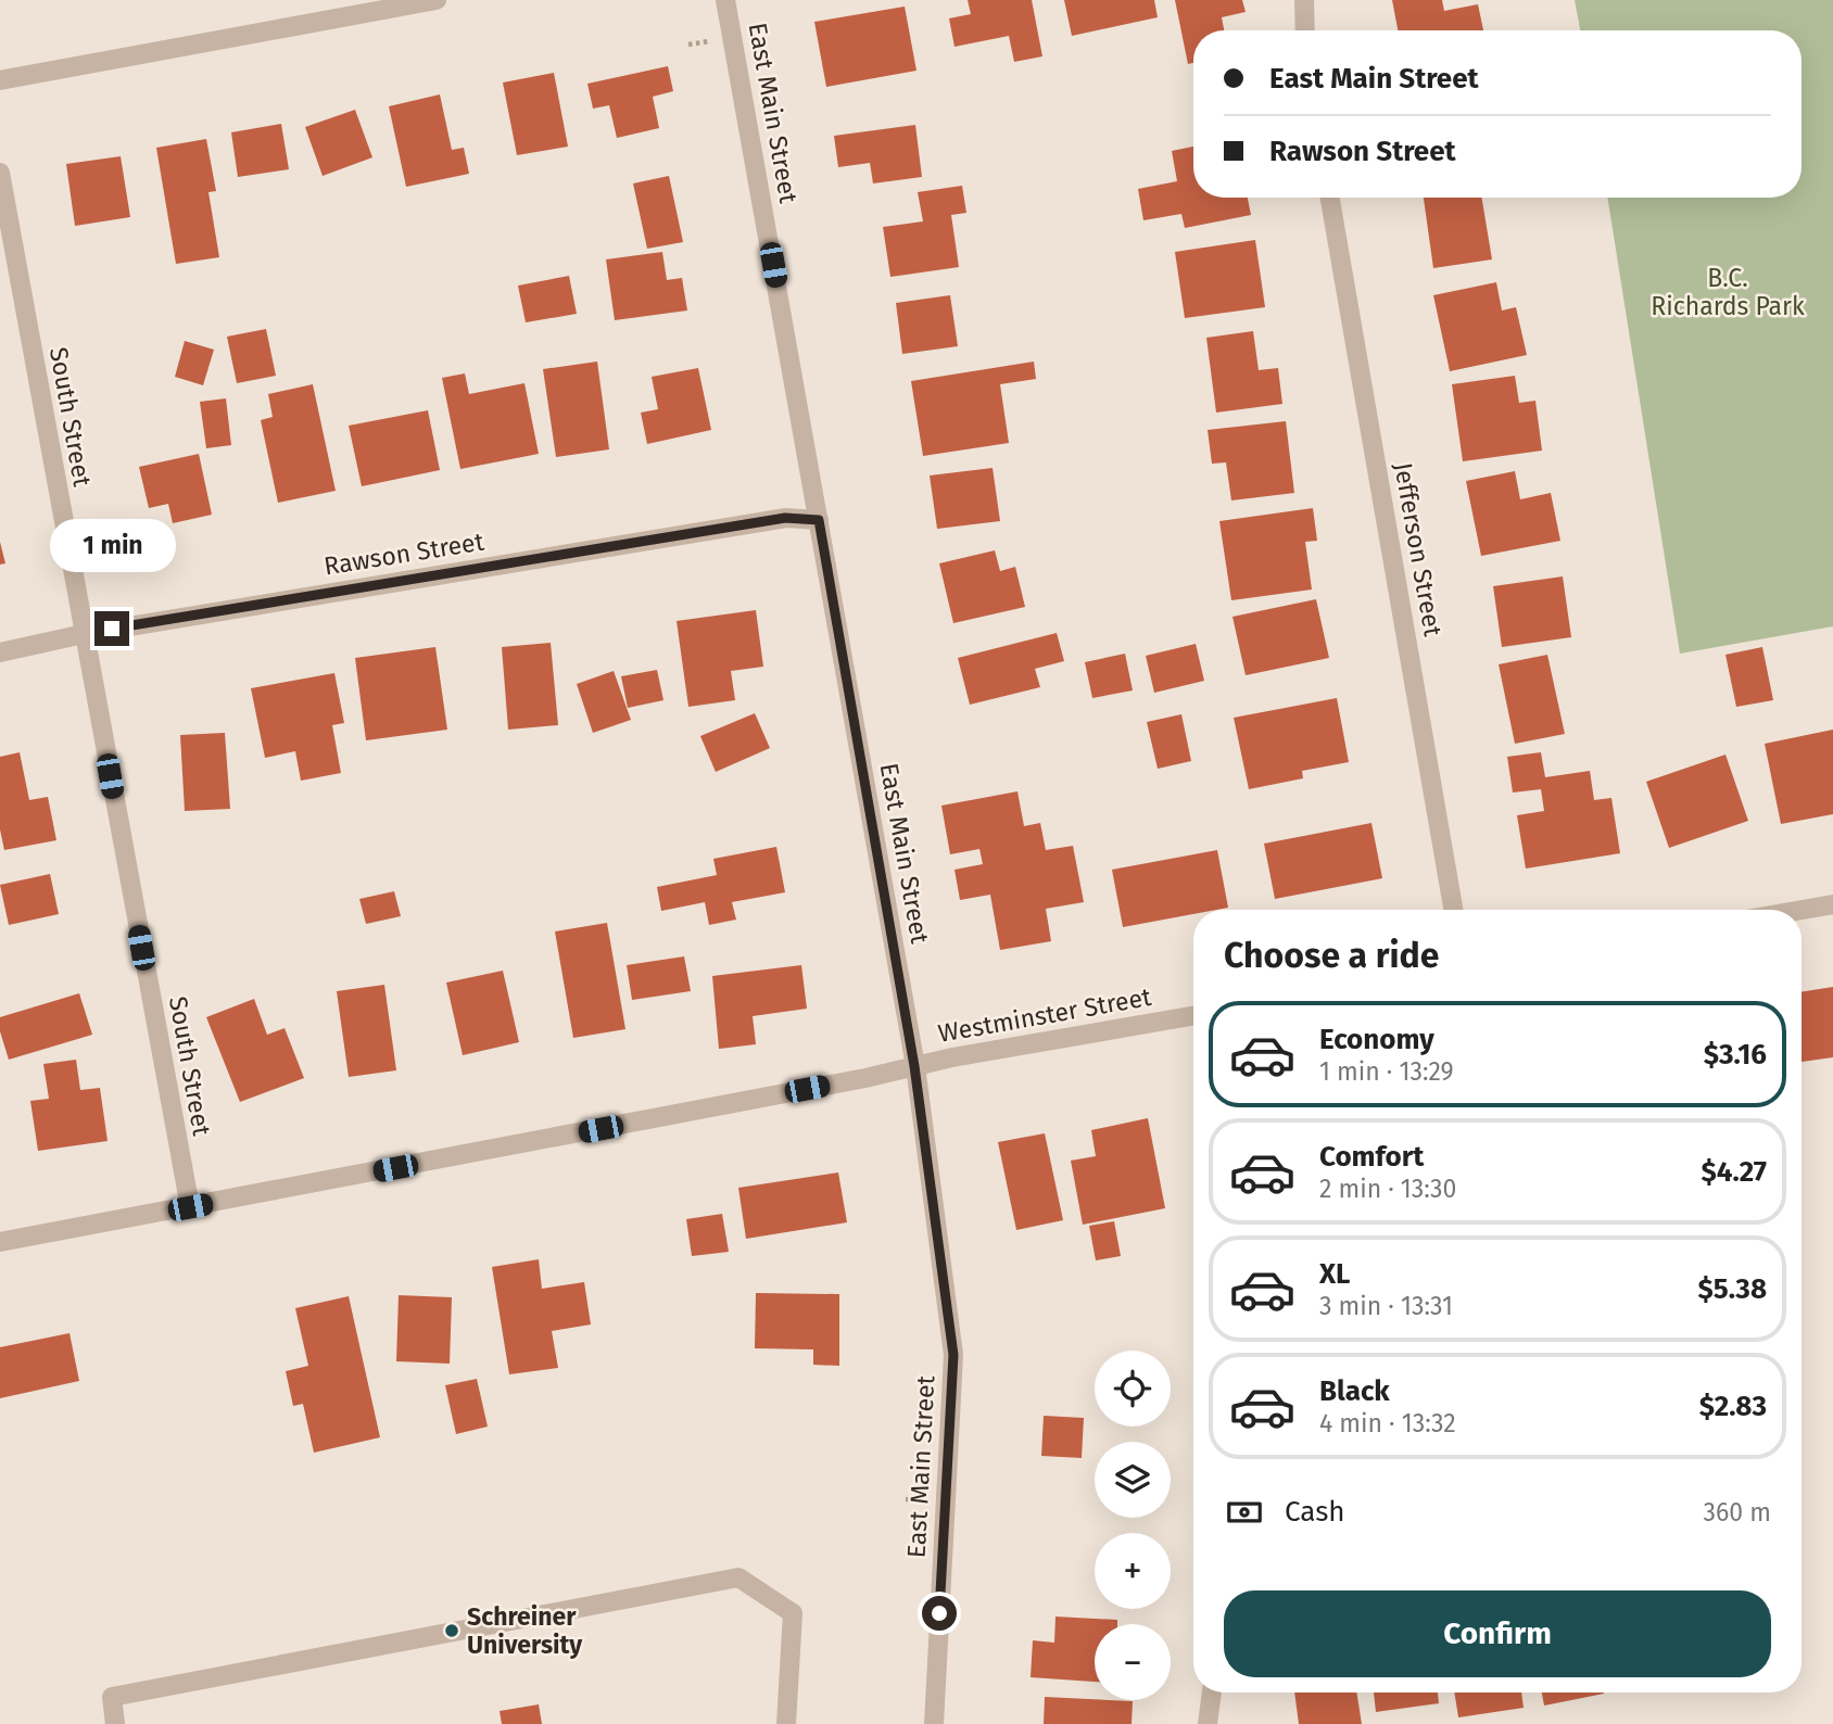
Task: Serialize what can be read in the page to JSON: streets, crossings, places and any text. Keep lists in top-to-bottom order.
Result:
{
  "streets": {
    "street": [
      "East Main Street",
      "South Street",
      "Jefferson Street",
      "Rawson Street",
      "Westminster Street"
    ]
  },
  "crossings": [
    ["East Main Street", "Rawson Street"],
    ["East Main Street", "Westminster Street"],
    ["South Street", "Rawson Street"],
    ["South Street", "Westminster Street"]
  ],
  "parks": ["B.C. Richards Park"],
  "places": ["Schreiner University"],
  "page": {
    "banner": ["East Main Street", "Rawson Street"],
    "bubble": "1 min",
    "heading": "Choose a ride",
    "list": [
      {
        "name": "Economy",
        "note": "1 min · 13:29",
        "value": "$3.16"
      },
      {
        "name": "Comfort",
        "note": "2 min · 13:30",
        "value": "$4.27"
      },
      {
        "name": "XL",
        "note": "3 min · 13:31",
        "value": "$5.38"
      },
      {
        "name": "Black",
        "note": "4 min · 13:32",
        "value": "$2.83"
      }
    ],
    "map_buttons": ["+", "−"],
    "pay": ["Cash", "360 m"],
    "buttons": "Confirm"
  }
}
